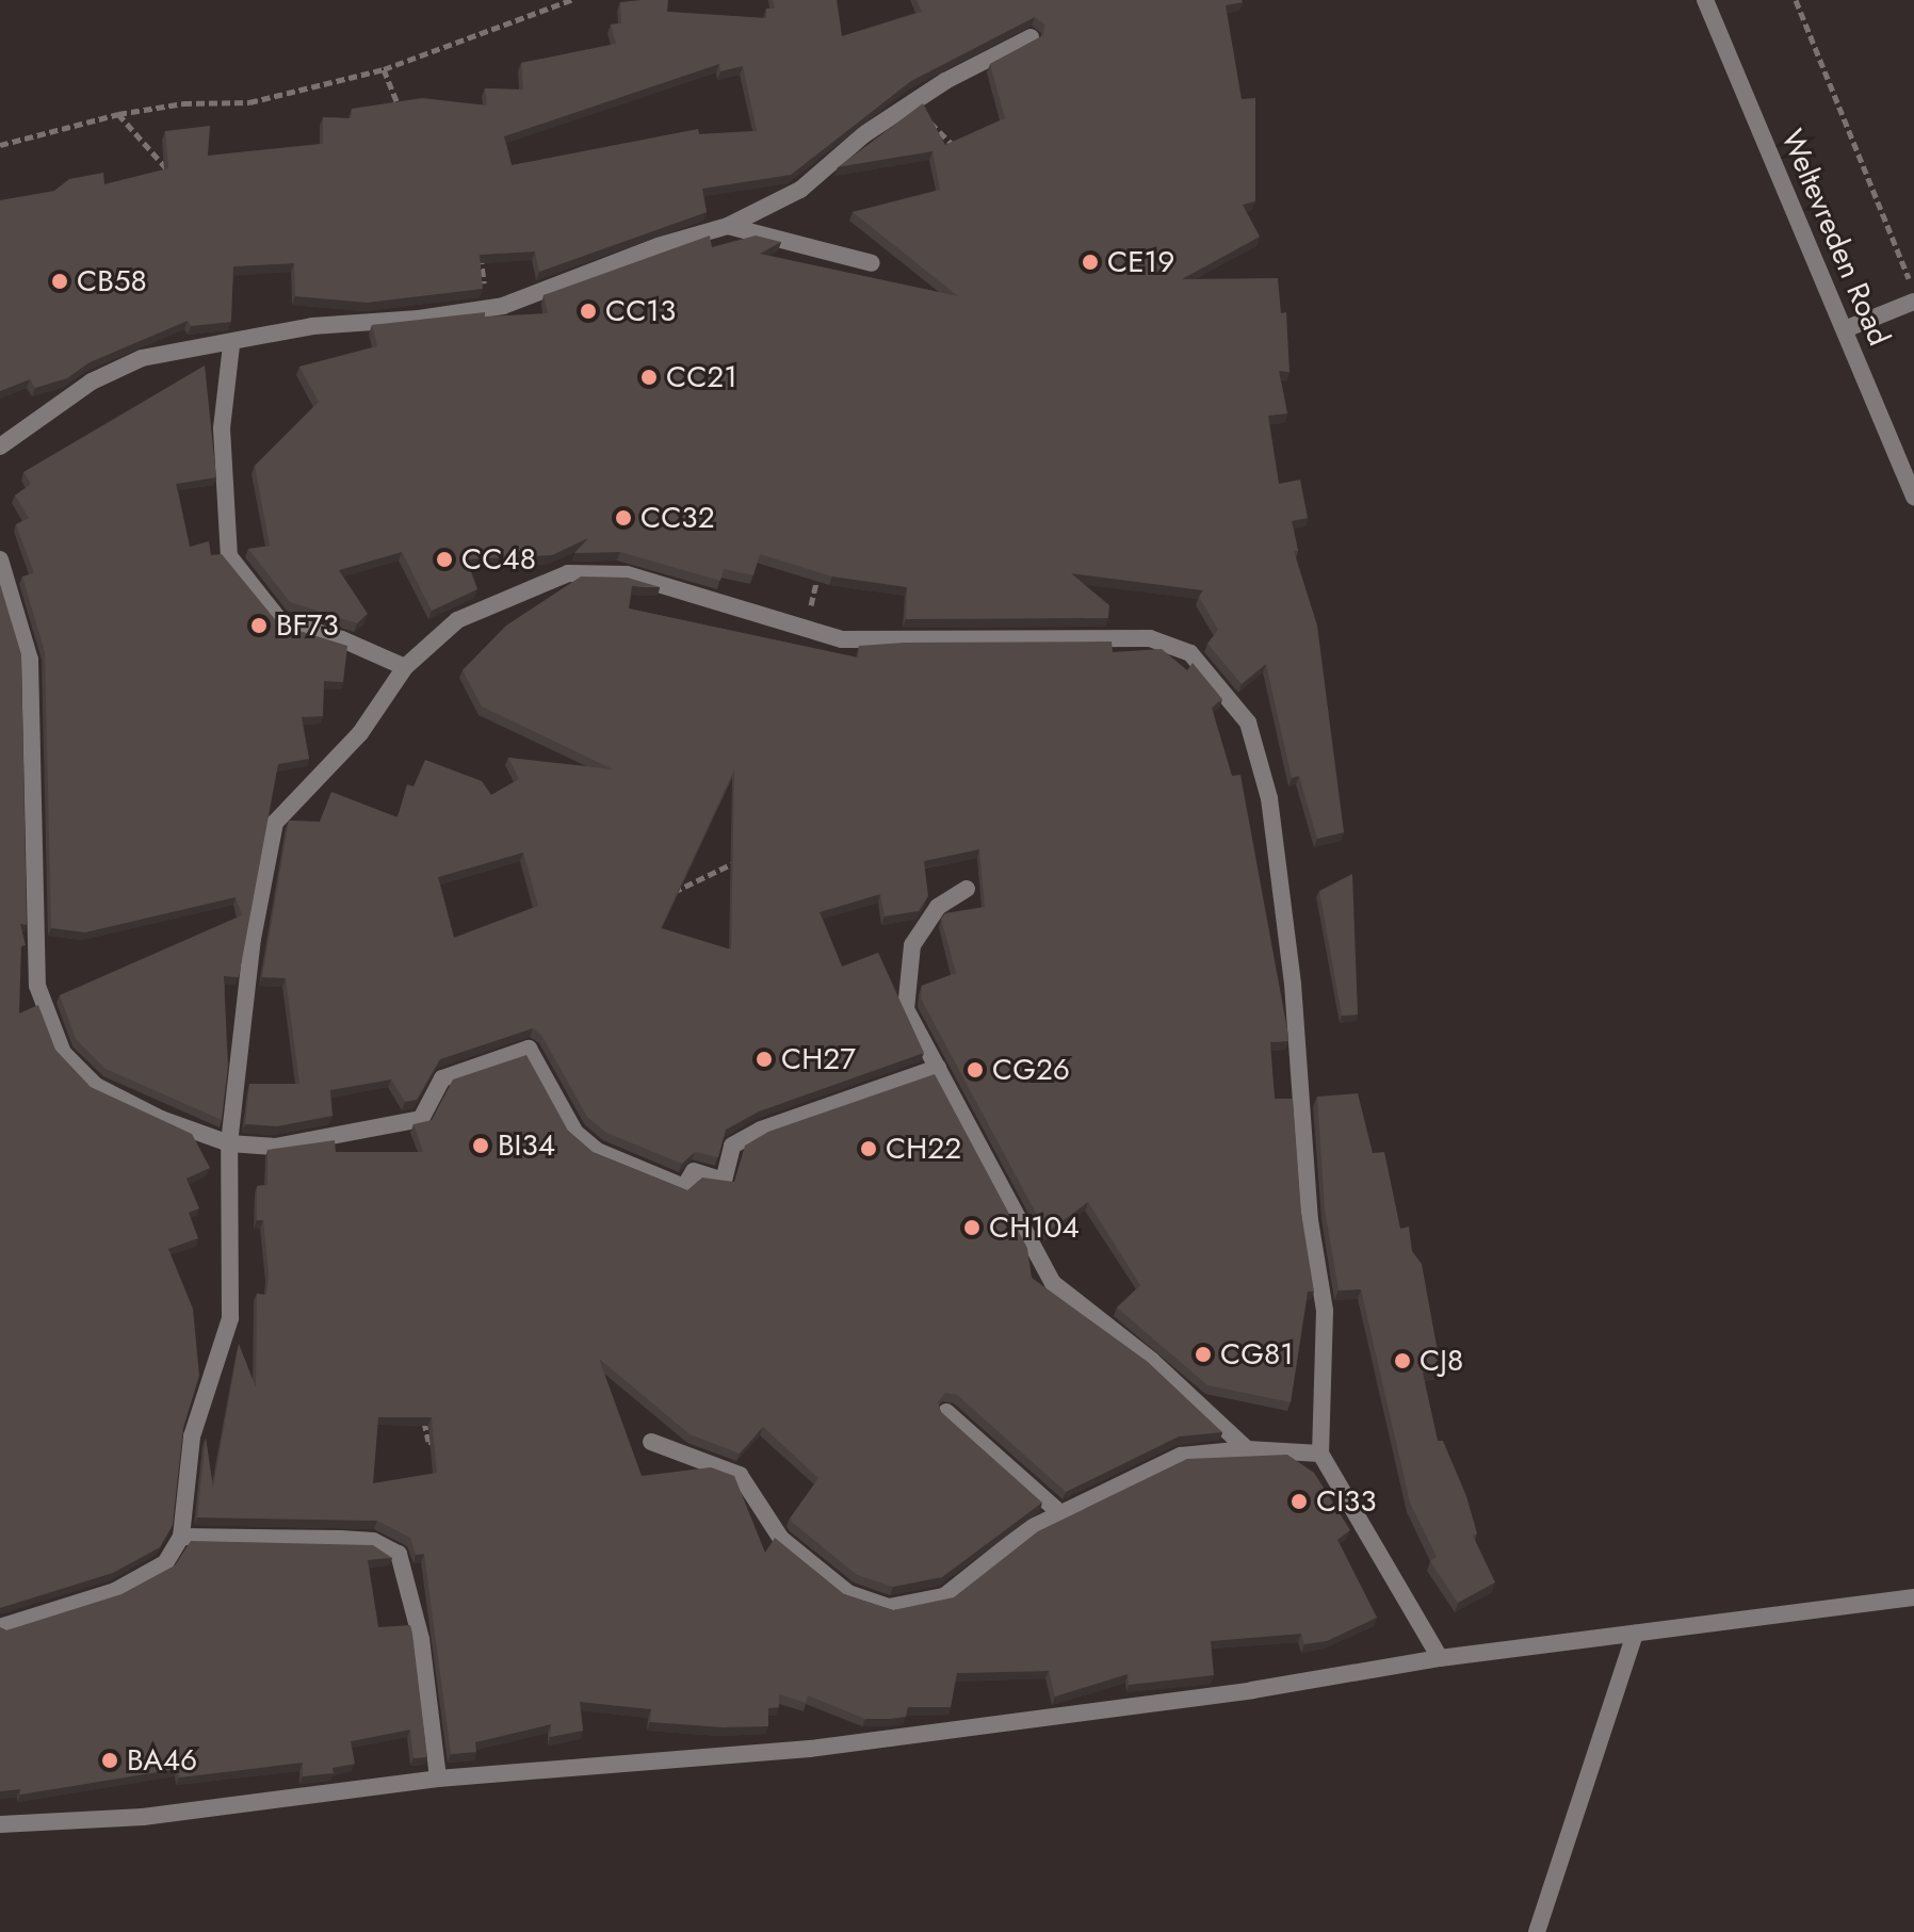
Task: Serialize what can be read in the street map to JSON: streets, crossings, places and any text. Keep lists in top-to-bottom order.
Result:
{
  "streets": {
    "street": ["Weltevreden Road"]
  },
  "places": [
    "CE19",
    "CB58",
    "CC13",
    "CC21",
    "CC32",
    "CC48",
    "BF73",
    "CH27",
    "CG26",
    "BI34",
    "CH22",
    "CH104",
    "CG81",
    "CJ8",
    "CI33",
    "BA46"
  ]
}
